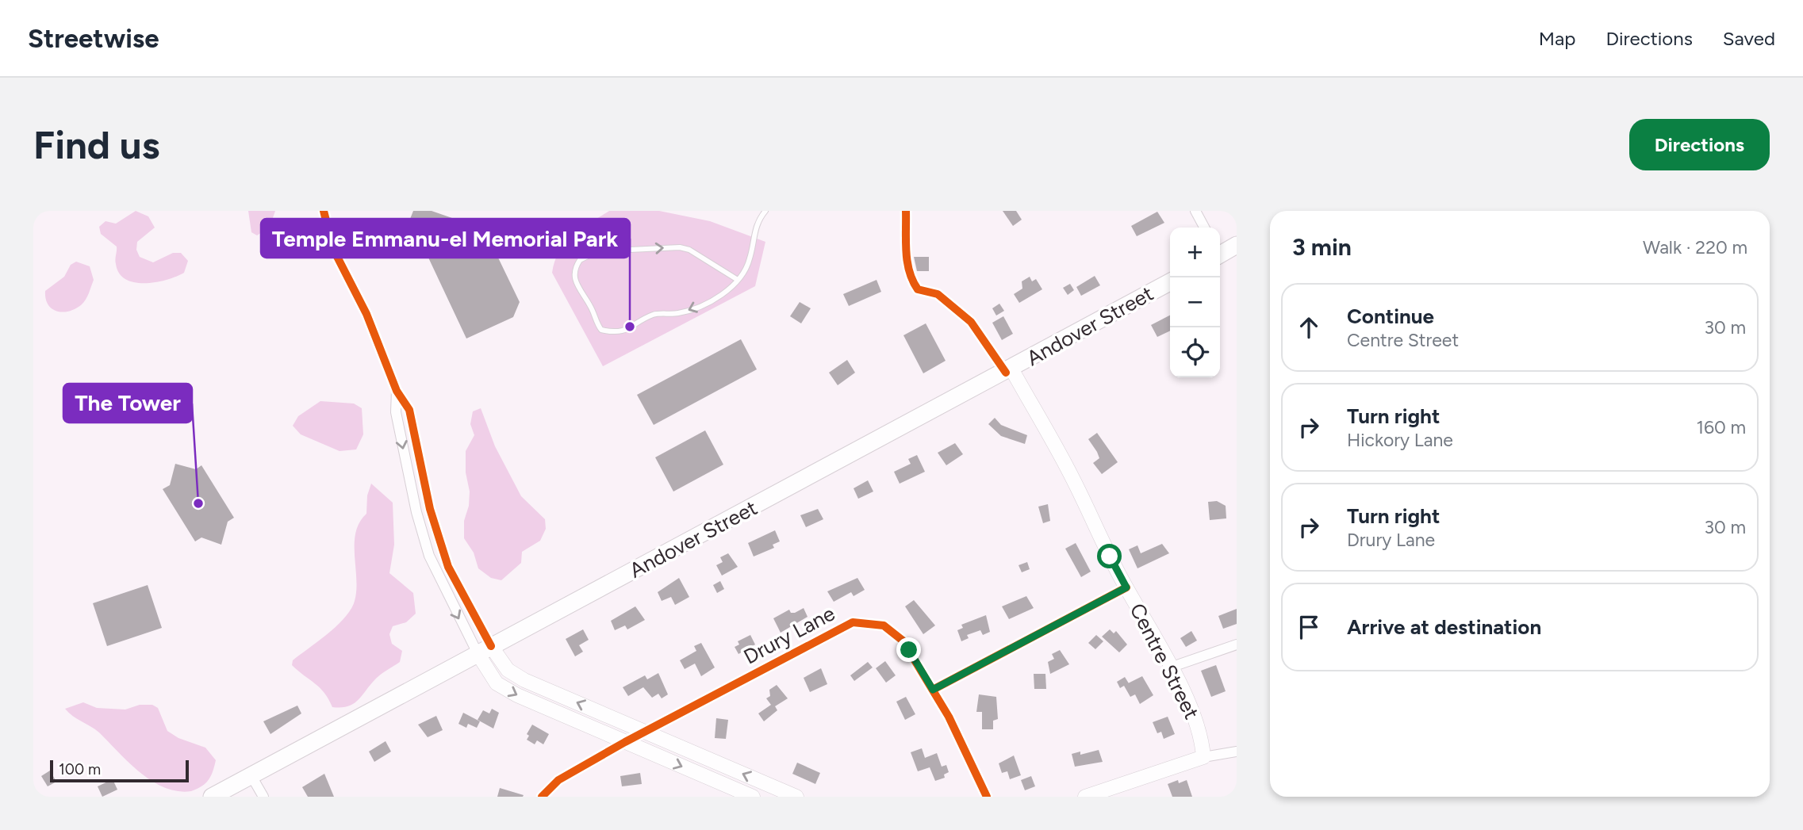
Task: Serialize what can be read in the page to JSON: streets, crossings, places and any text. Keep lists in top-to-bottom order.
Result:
{
  "streets": {
    "highway": ["Andover Street"],
    "main road": ["Centre Street"],
    "street": ["Drury Lane"]
  },
  "crossings": [
    ["Andover Street", "Centre Street"]
  ],
  "places": ["Temple Emmanu-el Memorial Park", "The Tower"],
  "scale_bar": "100 m",
  "page": {
    "header": "Streetwise",
    "nav": ["Map", "Directions", "Saved"],
    "buttons": "Directions",
    "title": "Find us",
    "heading": ["3 min", "Walk · 220 m"],
    "map_buttons": ["+", "−"],
    "list": [
      ["Continue", "Centre Street", "30 m"],
      ["Turn right", "Hickory Lane", "160 m"],
      ["Turn right", "Drury Lane", "30 m"],
      "Arrive at destination"
    ],
    "scale": "100 m"
  }
}
